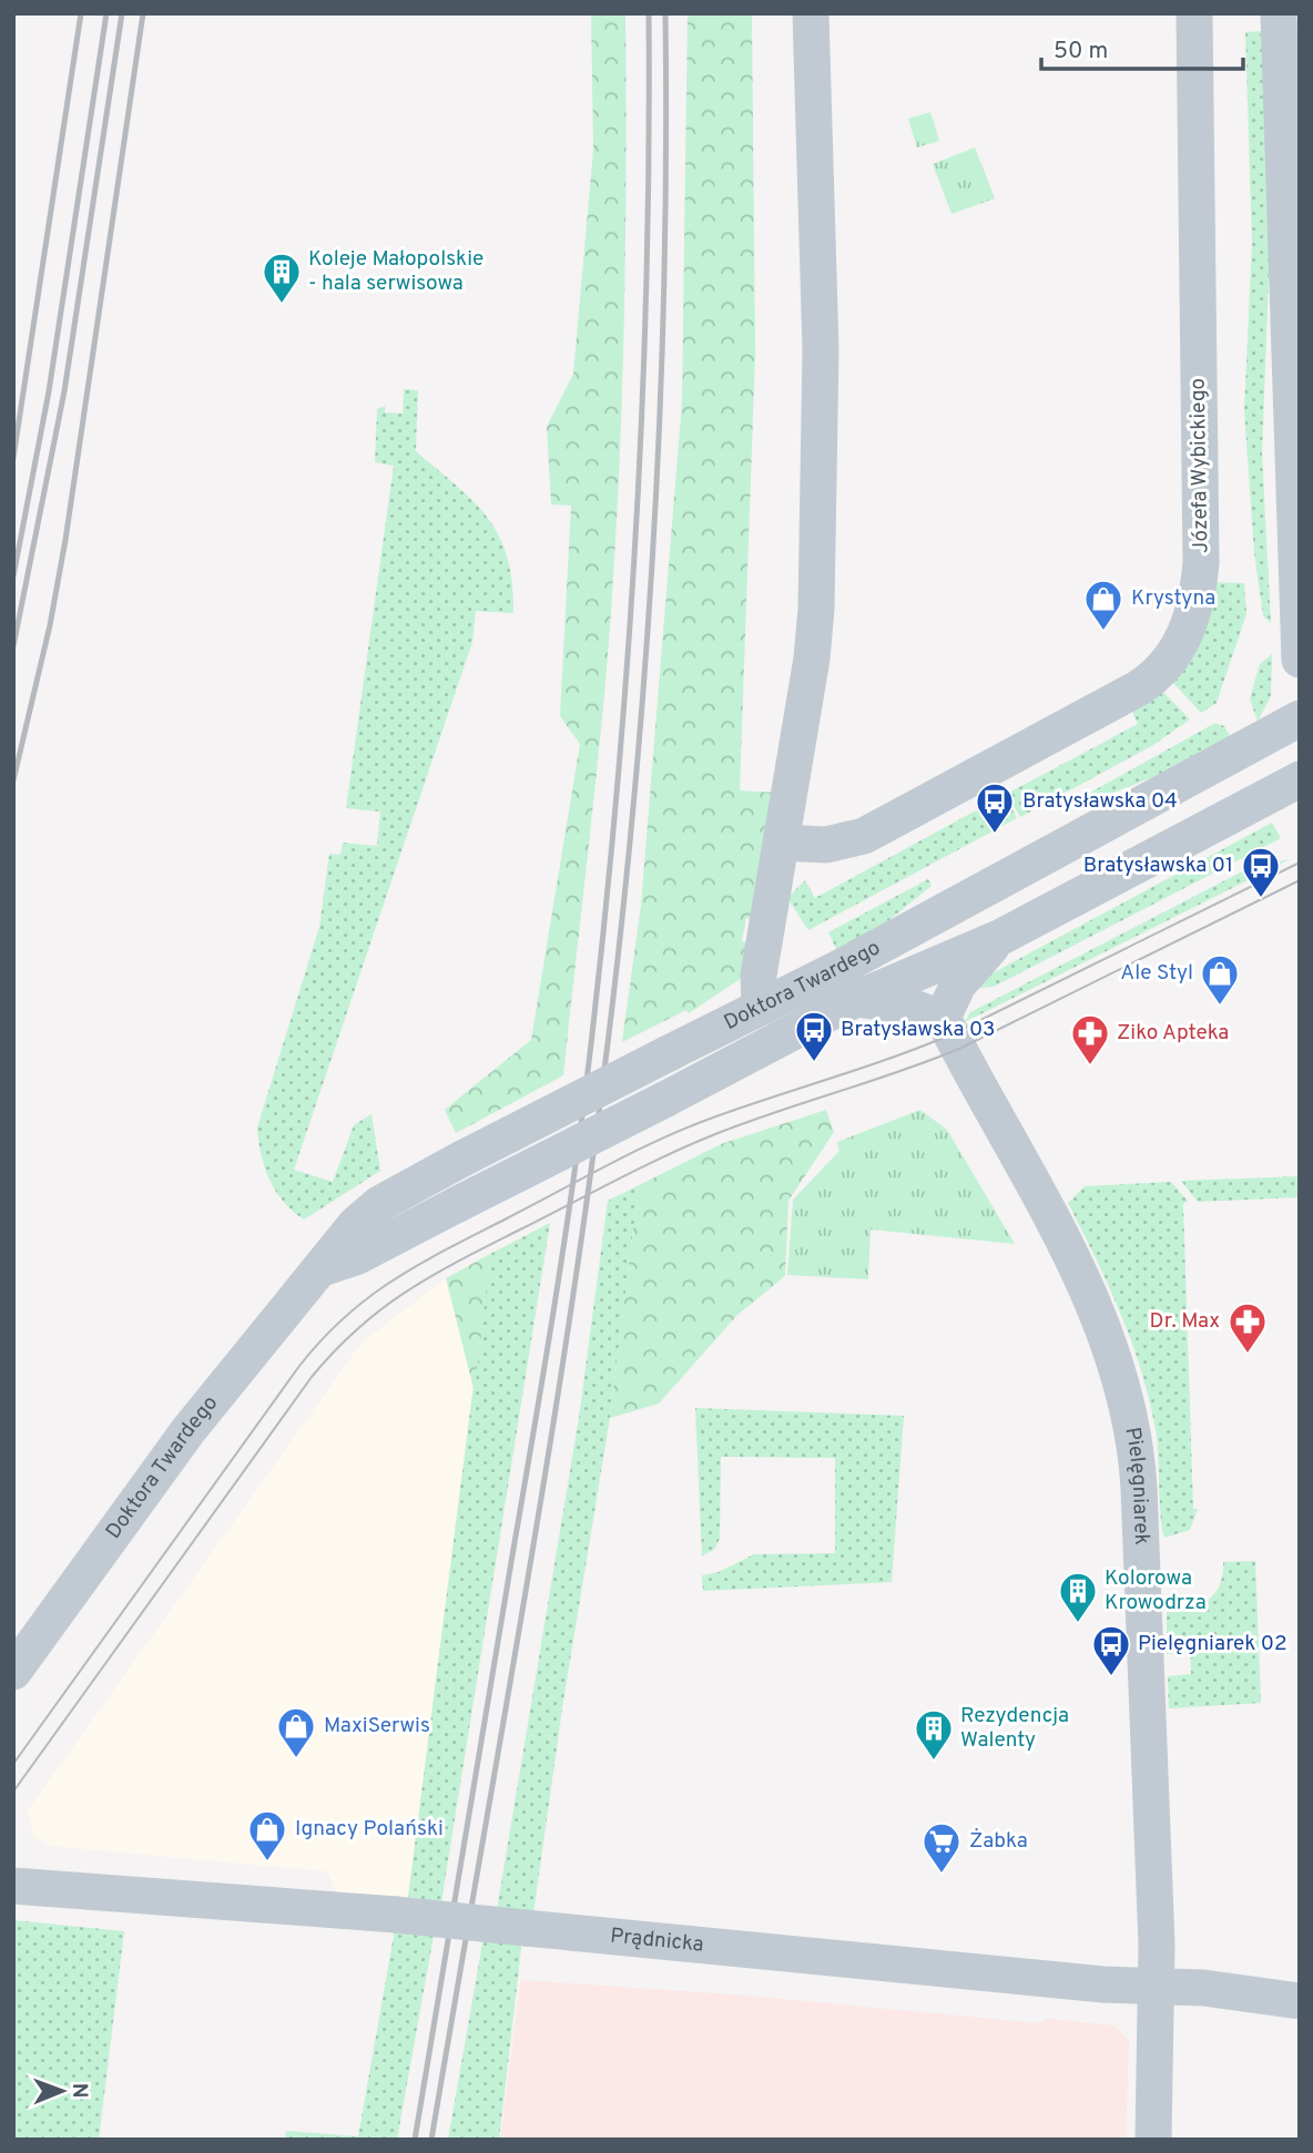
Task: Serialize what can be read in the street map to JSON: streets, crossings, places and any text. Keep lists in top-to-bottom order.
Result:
{
  "streets": {
    "street": [
      "Józefa Wybickiego",
      "Doktora Twardego",
      "Pielęgniarek",
      "Prądnicka"
    ]
  },
  "crossings": [
    ["Pielęgniarek", "Prądnicka"]
  ],
  "places": {
    "building": ["Koleje Małopolskie - hala serwisowa", "Kolorowa Krowodrza", "Rezydencja Walenty"],
    "shop": [
      "Krystyna",
      "Ale Styl",
      "MaxiSerwis",
      "Ignacy Polański"
    ],
    "bus stop": [
      "Bratysławska 04",
      "Bratysławska 01",
      "Bratysławska 03",
      "Pielęgniarek 02"
    ],
    "pharmacy": ["Ziko Apteka", "Dr. Max"],
    "supermarket": ["Żabka"]
  },
  "scale_bar": "50 m",
  "north": "right"
}
